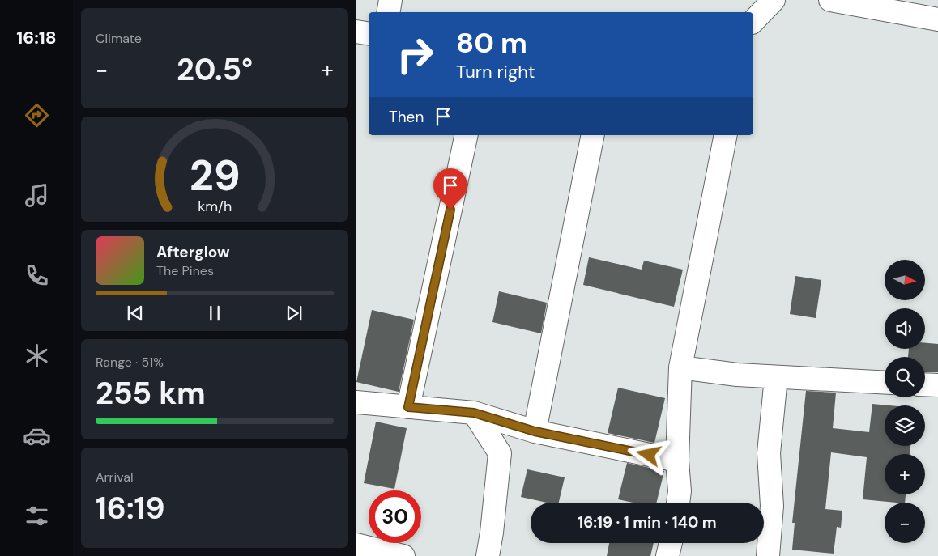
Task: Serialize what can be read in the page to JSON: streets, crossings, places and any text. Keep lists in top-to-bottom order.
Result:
{
  "north": "right",
  "page": {
    "tabs": "16:18",
    "tile": [
      "Climate",
      ["Range · 51%", "255 km"],
      ["Arrival", "16:19"]
    ],
    "turn": ["80 m", "Turn right"],
    "heat": ["−", "20.5°", "+"],
    "then": "Then",
    "song": ["Afterglow", "The Pines"],
    "map_buttons": ["+", "−"],
    "limit": "30",
    "trip": "16:19 · 1 min · 140 m",
    "gauge": ["29", "km/h"]
  }
}
